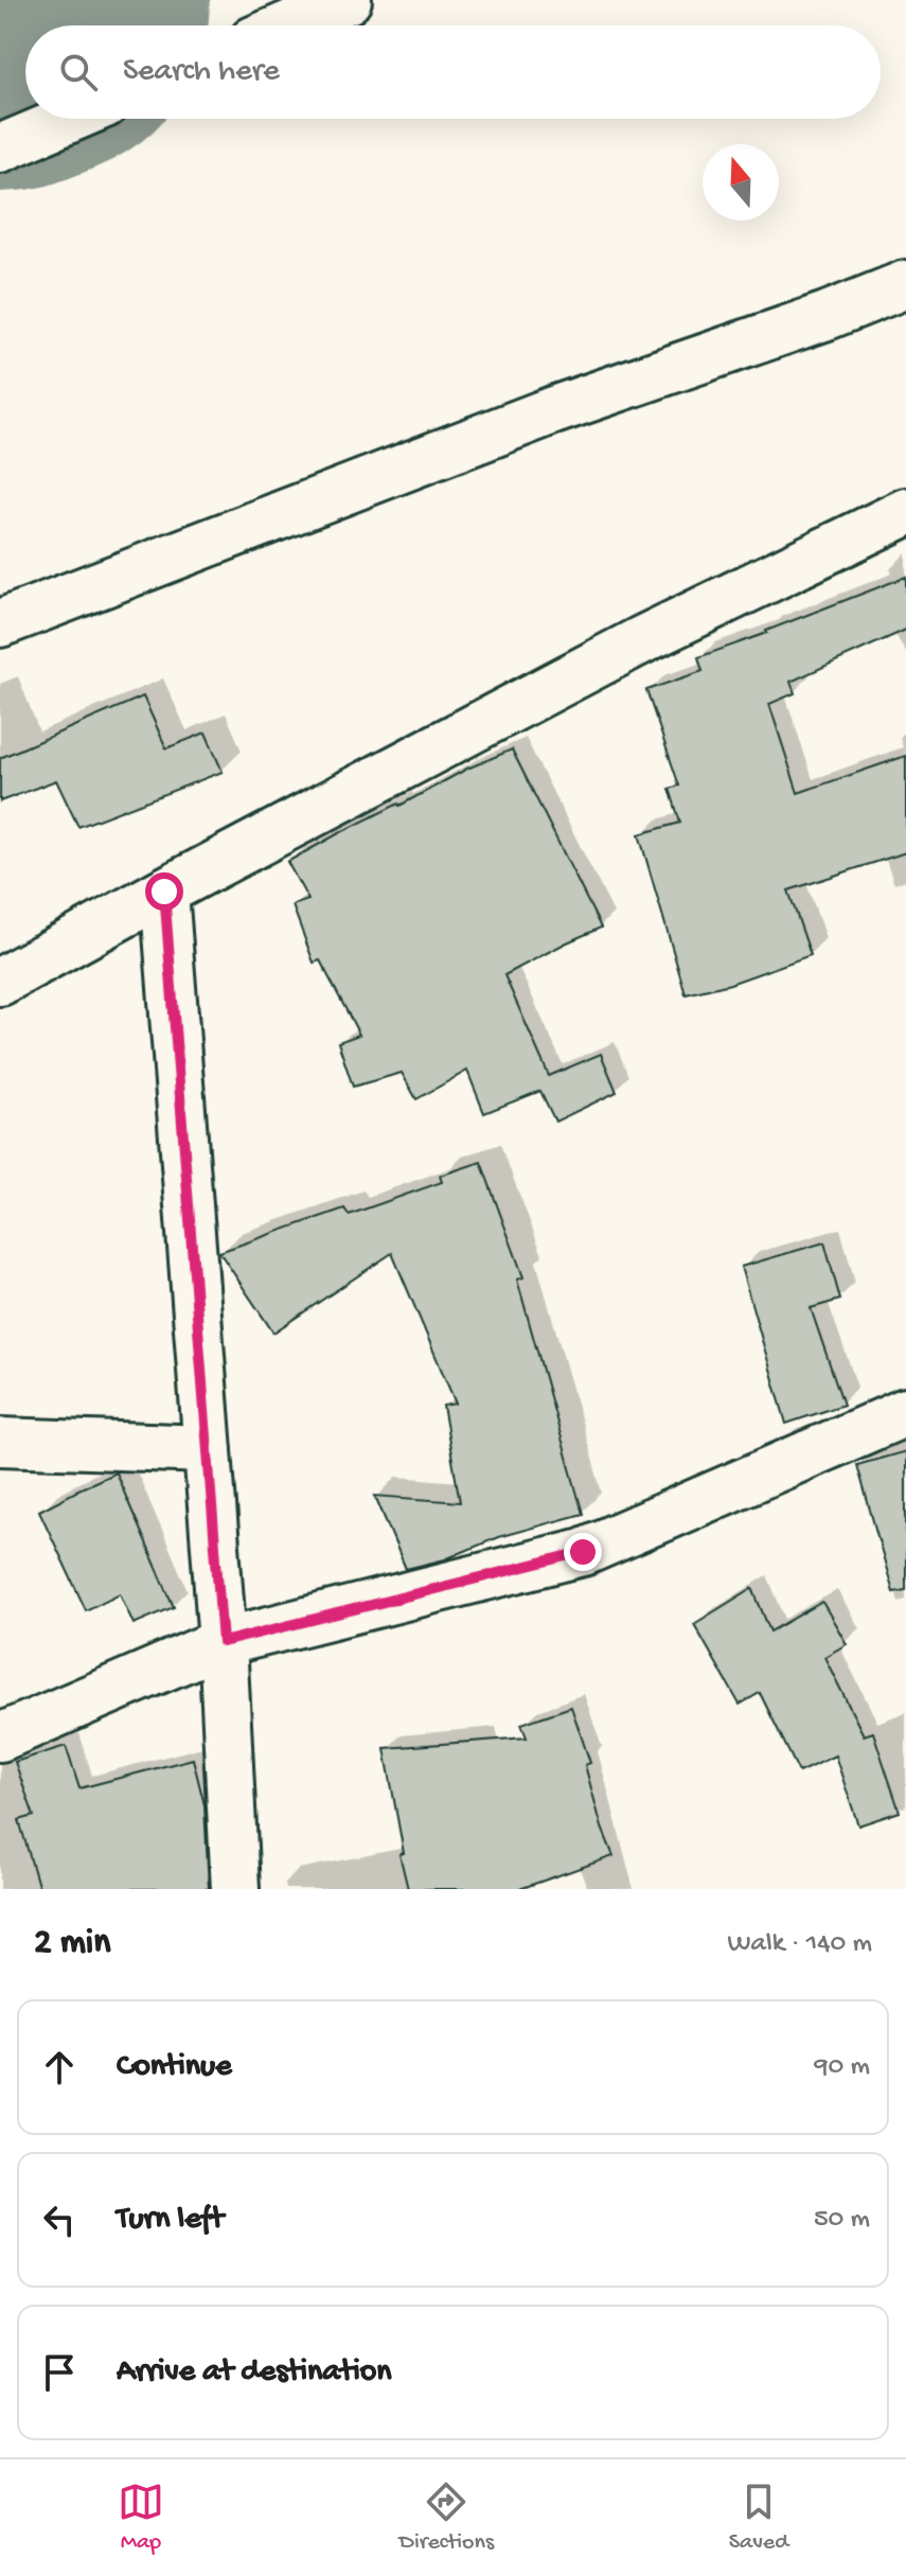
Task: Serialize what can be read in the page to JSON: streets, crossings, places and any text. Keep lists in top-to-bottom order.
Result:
{
  "north": "top",
  "page": {
    "search": "Search here",
    "heading": ["2 min", "Walk · 140 m"],
    "list": [
      ["Continue", "90 m"],
      ["Turn left", "50 m"],
      "Arrive at destination"
    ],
    "nav": ["Map", "Directions", "Saved"]
  }
}
